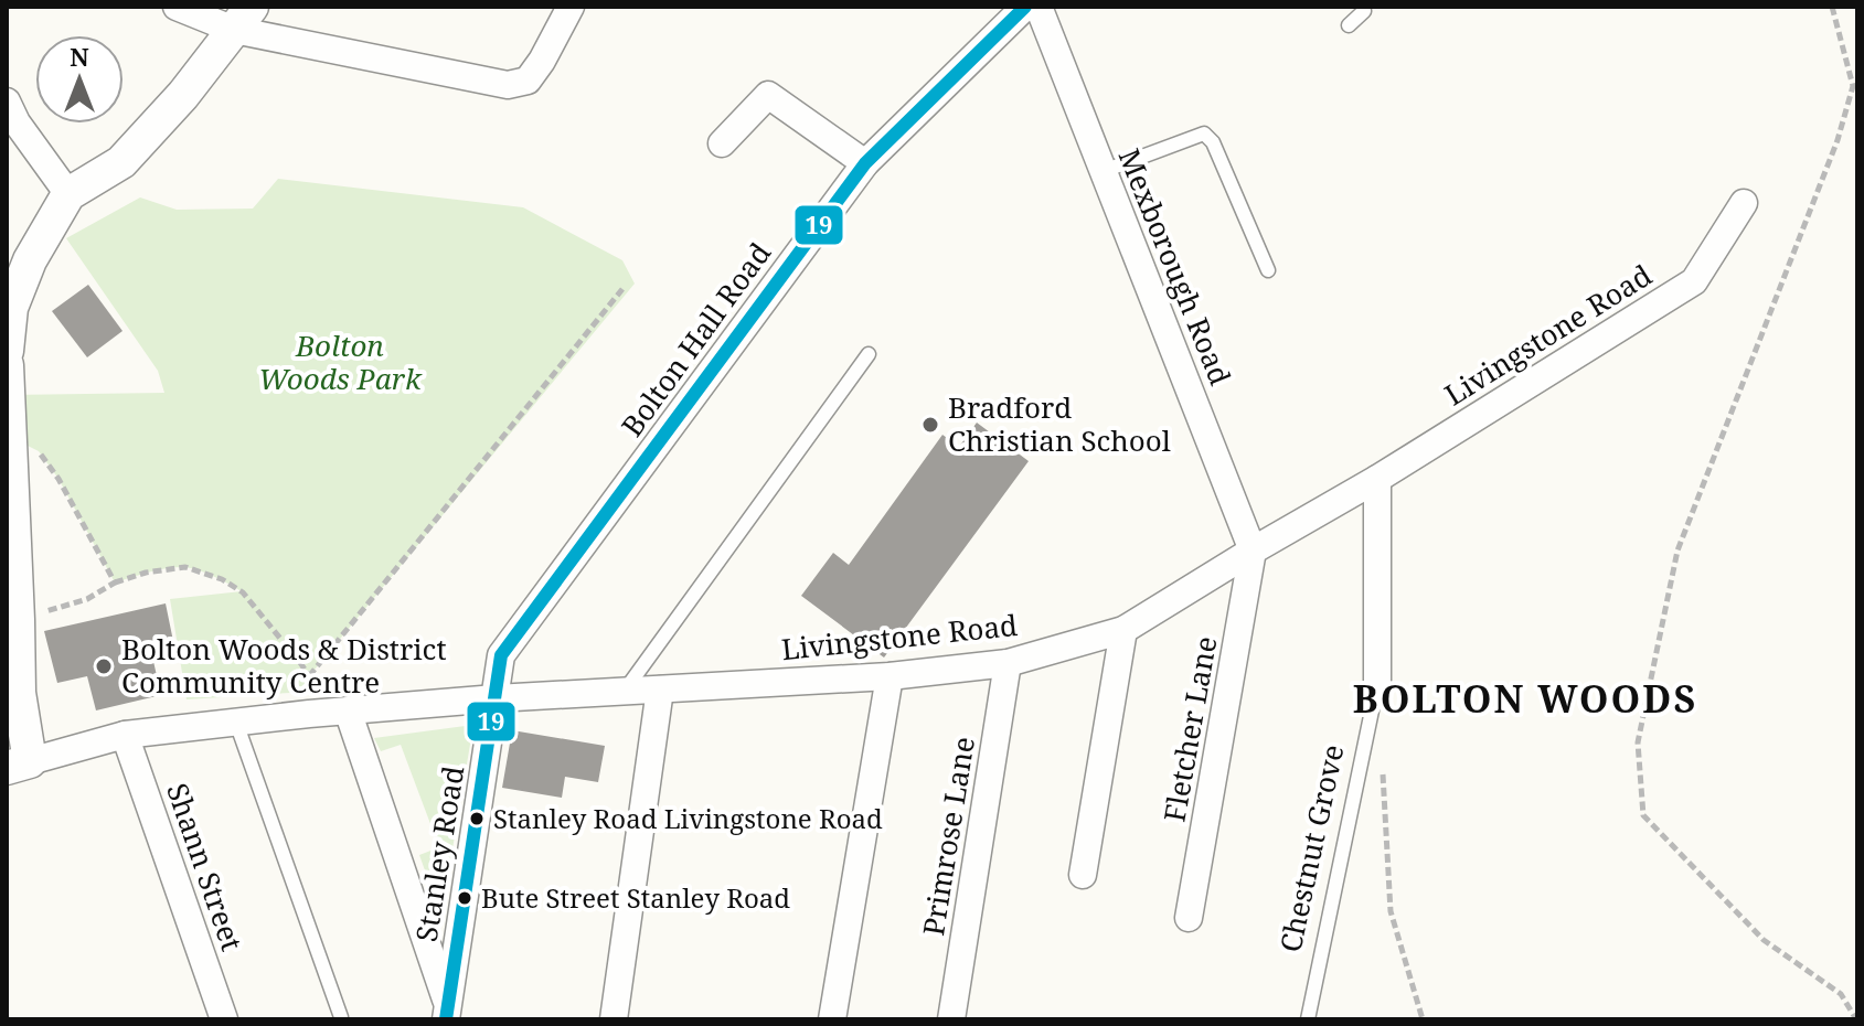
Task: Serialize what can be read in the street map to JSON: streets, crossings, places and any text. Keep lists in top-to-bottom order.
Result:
{
  "streets": {
    "street": [
      "Mexborough Road",
      "Livingstone Road",
      "Bolton Hall Road",
      "Fletcher Lane",
      "Primrose Lane",
      "Chestnut Grove",
      "Stanley Road",
      "Shann Street"
    ]
  },
  "crossings": [
    ["Mexborough Road", "Livingstone Road"],
    ["Mexborough Road", "Fletcher Lane"],
    ["Livingstone Road", "Bolton Hall Road"],
    ["Livingstone Road", "Fletcher Lane"],
    ["Livingstone Road", "Primrose Lane"],
    ["Livingstone Road", "Chestnut Grove"],
    ["Livingstone Road", "Stanley Road"],
    ["Livingstone Road", "Shann Street"],
    ["Bolton Hall Road", "Stanley Road"]
  ],
  "districts": ["BOLTON WOODS"],
  "parks": ["Bolton Woods Park"],
  "places": [
    "Bradford Christian School",
    "Bolton Woods & District Community Centre",
    "Stanley Road Livingstone Road",
    "Bute Street Stanley Road"
  ],
  "lines": ["transit line 19"],
  "north": "top"
}
